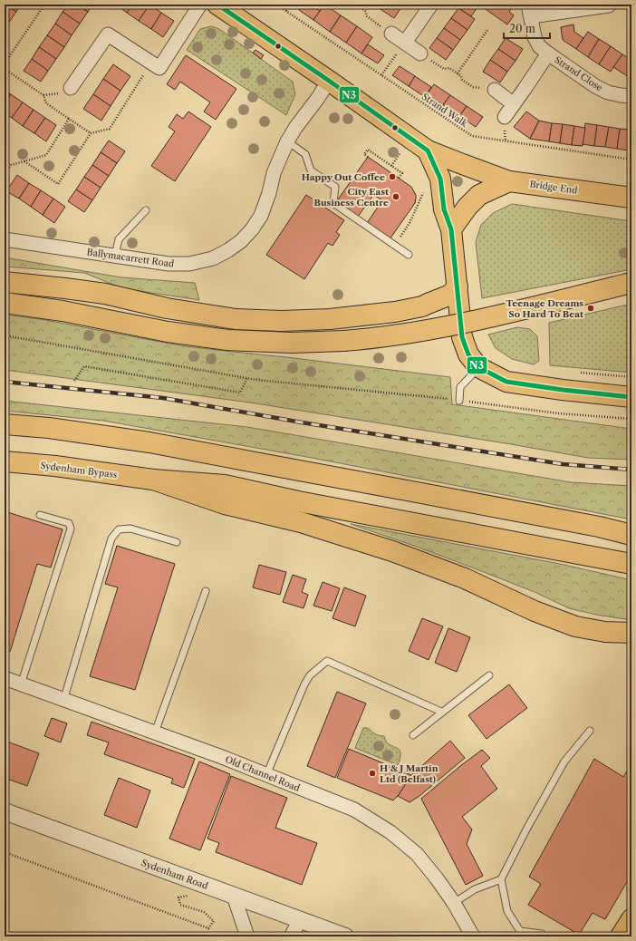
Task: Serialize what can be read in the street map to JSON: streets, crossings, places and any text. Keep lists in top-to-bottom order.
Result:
{
  "streets": {
    "main road": ["Bridge End", "Sydenham Bypass"],
    "street": [
      "Strand Close",
      "Ballymacarrett Road",
      "Old Channel Road",
      "Sydenham Road"
    ],
    "path": ["Strand Walk"]
  },
  "crossings": [
    ["Bridge End", "Ballymacarrett Road"]
  ],
  "places": [
    "Happy Out Coffee",
    "City East Business Centre",
    "Teenage Dreams So Hard To Beat",
    "H & J Martin Ltd (Belfast)"
  ],
  "lines": ["transit line N3"],
  "scale_bar": "20 m"
}
